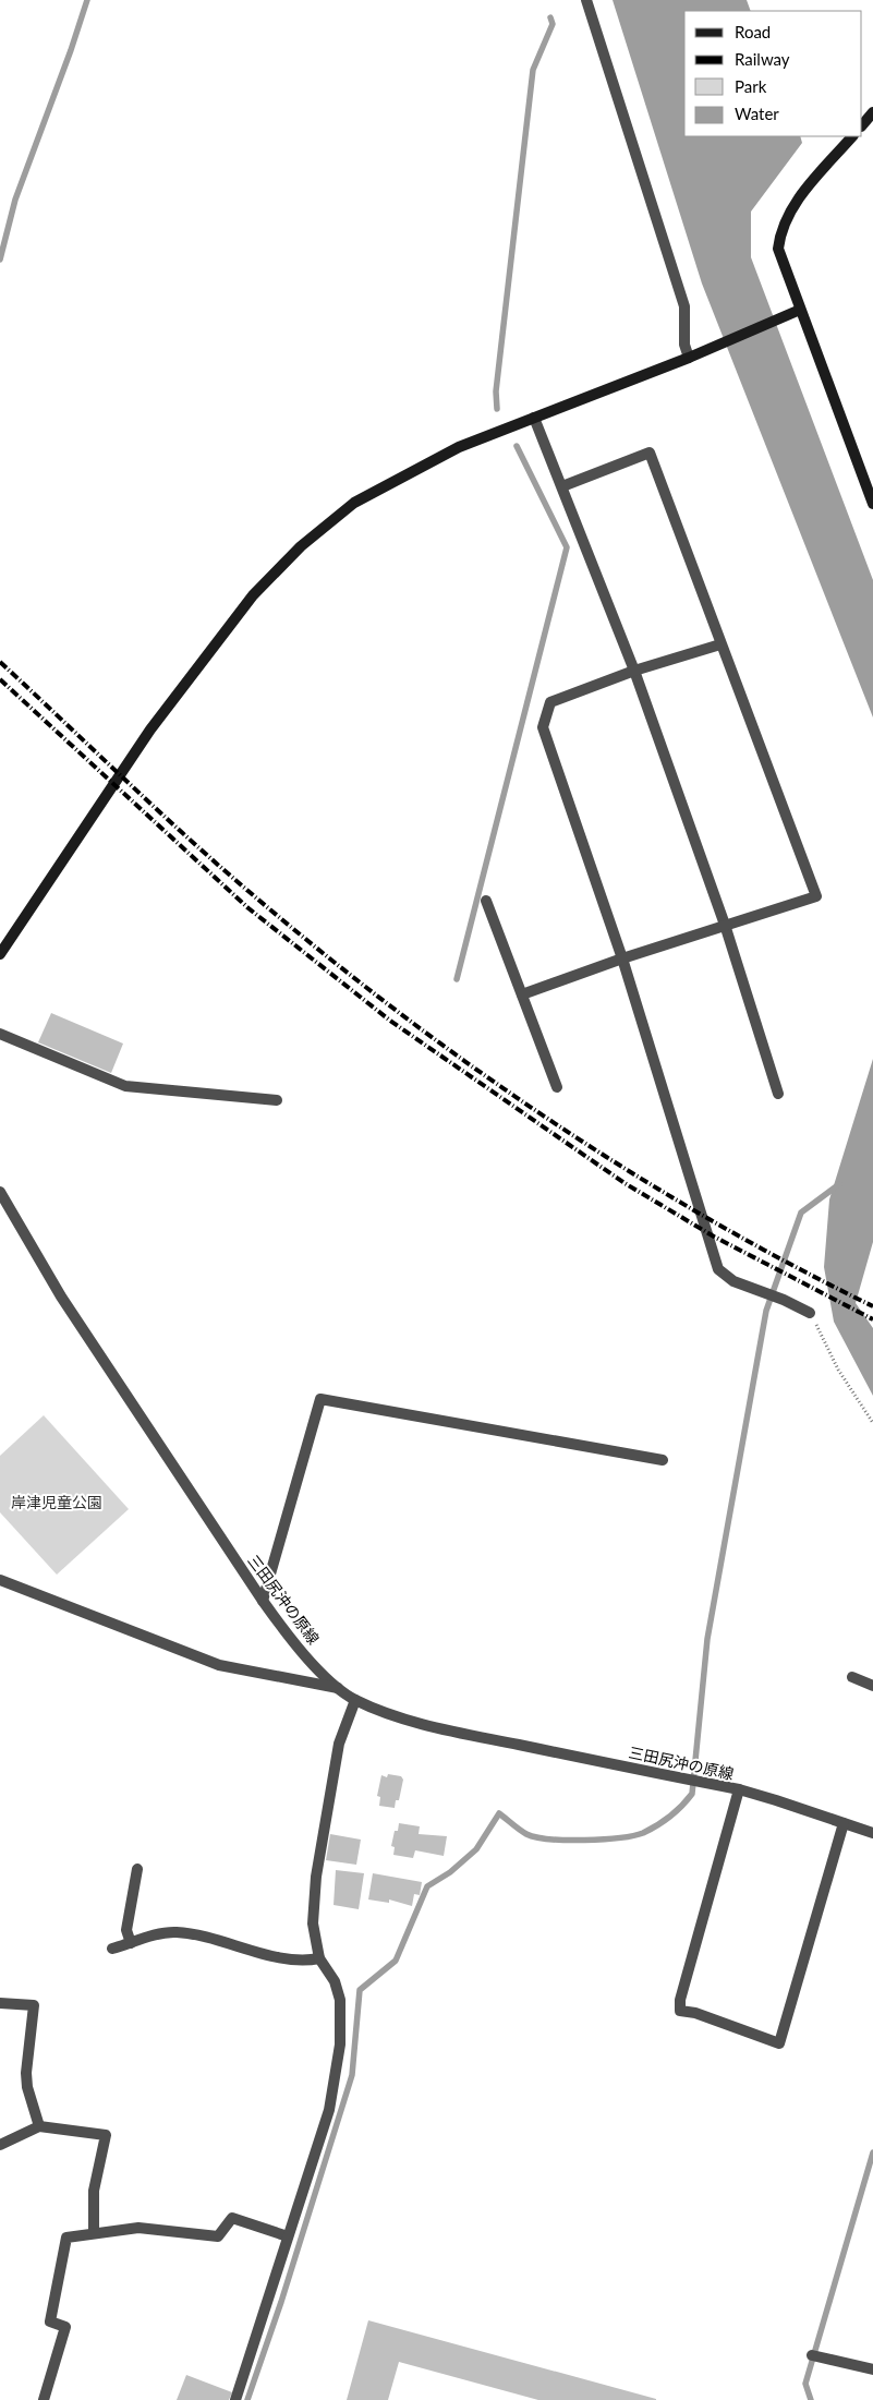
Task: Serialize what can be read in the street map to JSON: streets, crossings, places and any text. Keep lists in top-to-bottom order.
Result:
{
  "streets": {
    "street": ["三田尻沖の原線"]
  },
  "parks": ["岸津児童公園"],
  "legend": [
    "Road",
    "Railway",
    "Park",
    "Water"
  ]
}
